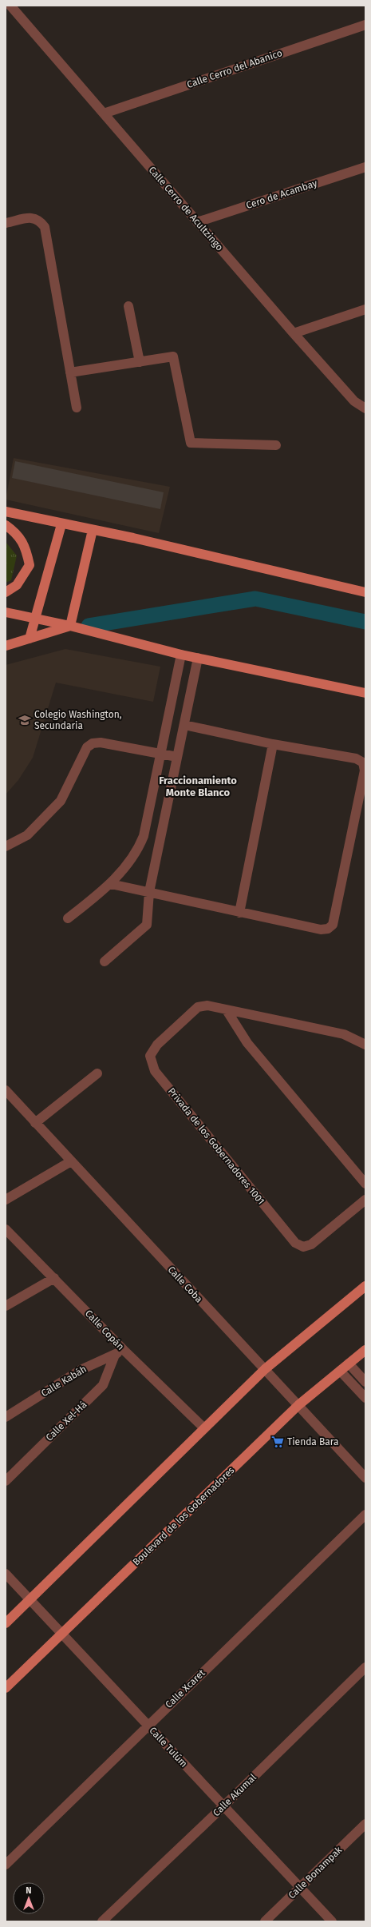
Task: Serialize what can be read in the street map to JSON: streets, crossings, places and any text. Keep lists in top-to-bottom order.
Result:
{
  "streets": {
    "main road": ["Boulevard de los Gobernadores"],
    "street": [
      "Calle Cerro del Abanico",
      "Cero de Acambay",
      "Calle Cerro de Acultzingo",
      "Privada de los Gobernadores 1001",
      "Calle Coba",
      "Calle Copán",
      "Calle Kabáh",
      "Calle Xel-Há",
      "Calle Xcaret",
      "Calle Tulúm",
      "Calle Akumal",
      "Calle Bonampak"
    ]
  },
  "crossings": [
    ["Calle Cerro del Abanico", "Calle Cerro de Acultzingo"],
    ["Cero de Acambay", "Calle Cerro de Acultzingo"],
    ["Calle Coba", "Boulevard de los Gobernadores"],
    ["Calle Copán", "Calle Kabáh"],
    ["Calle Kabáh", "Calle Xel-Há"],
    ["Boulevard de los Gobernadores", "Calle Tulúm"],
    ["Calle Xcaret", "Calle Tulúm"],
    ["Calle Tulúm", "Calle Akumal"],
    ["Calle Tulúm", "Calle Bonampak"]
  ],
  "districts": ["Fraccionamiento Monte Blanco"],
  "places": {
    "school or university": ["Colegio Washington, Secundaria"],
    "supermarket": ["Tienda Bara"]
  },
  "north": "top"
}
